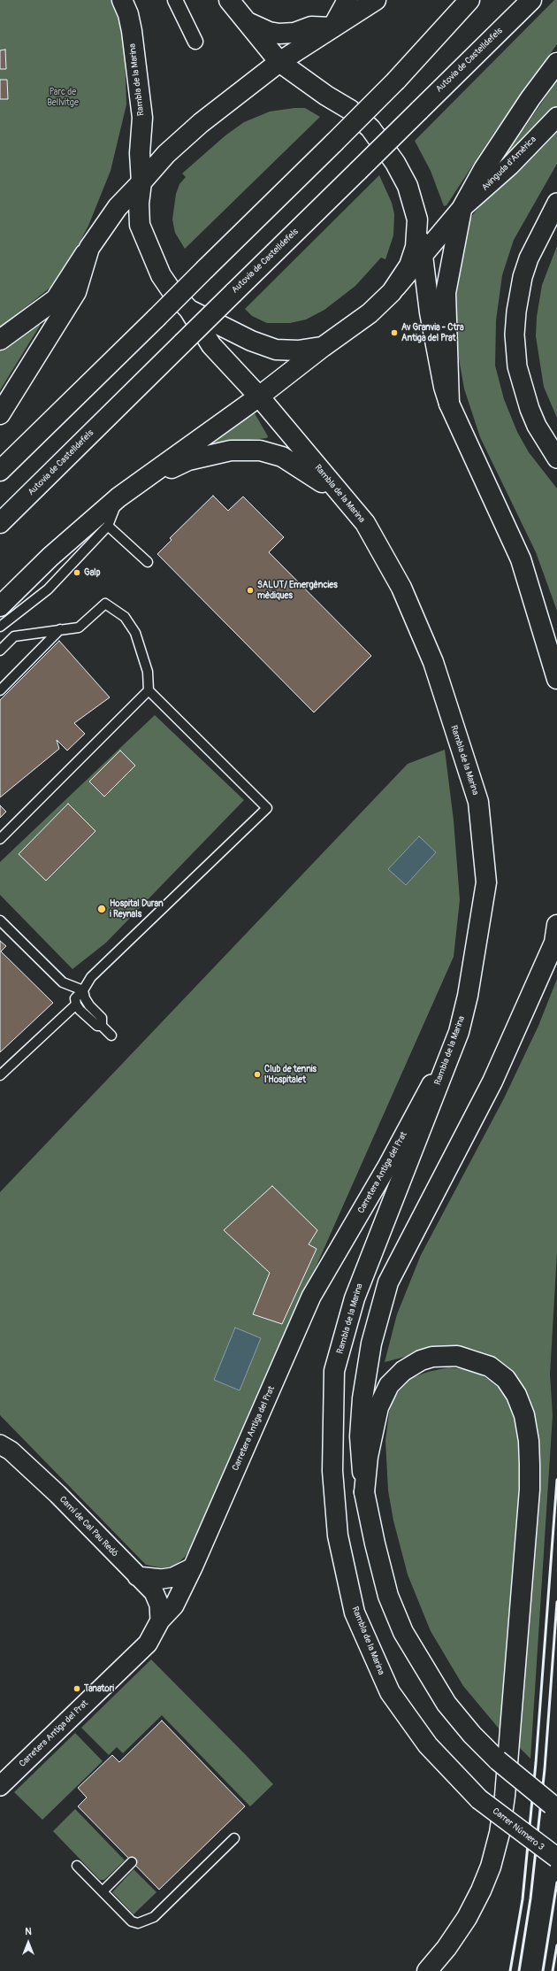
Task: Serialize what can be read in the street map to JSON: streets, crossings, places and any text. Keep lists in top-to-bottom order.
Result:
{
  "streets": {
    "main road": ["Autovia de Castelldefels", "Rambla de la Marina", "Carrer Número 3"],
    "street": ["Avinguda d'Amèrica", "Carretera Antiga del Prat", "Camí de Cal Pau Redó"]
  },
  "crossings": [
    ["Rambla de la Marina", "Carretera Antiga del Prat"],
    ["Rambla de la Marina", "Carrer Número 3"],
    ["Carretera Antiga del Prat", "Camí de Cal Pau Redó"]
  ],
  "parks": ["Parc de Bellvitge"],
  "places": [
    "Av Granvia - Ctra Antiga del Prat",
    "Galp",
    "SALUT/ Emergències mèdiques",
    "Hospital Duran i Reynals",
    "Club de tennis l'Hospitalet",
    "Tanatori"
  ],
  "north": "top"
}
